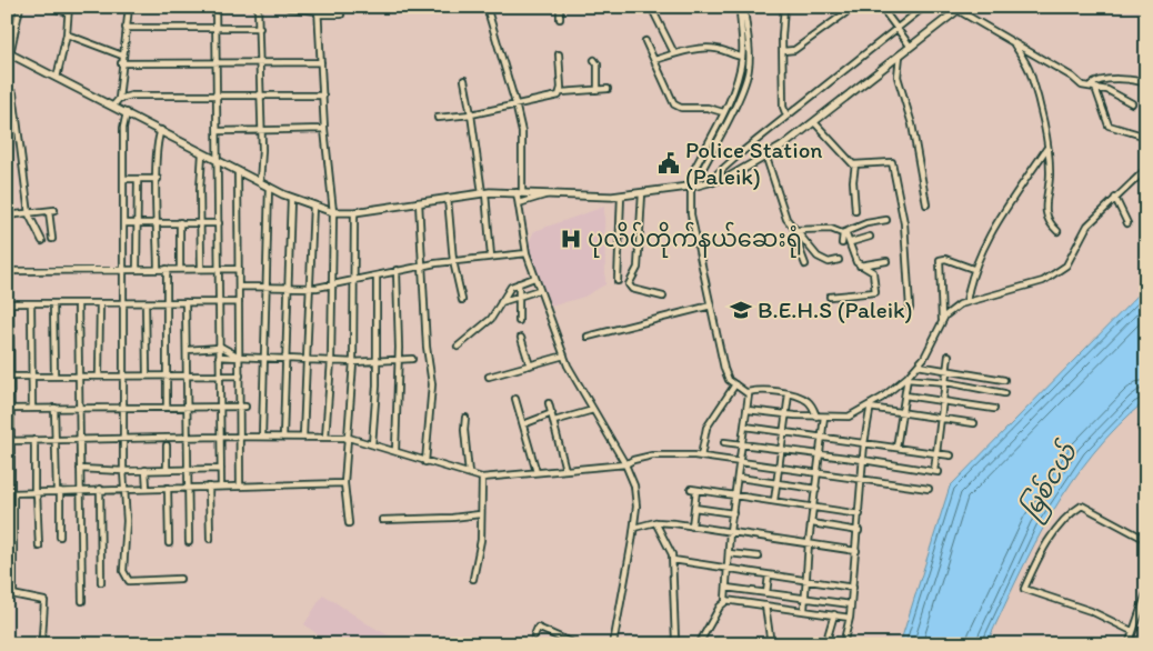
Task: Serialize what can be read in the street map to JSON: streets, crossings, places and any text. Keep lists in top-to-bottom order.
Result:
{
  "water": ["မြစ်ငယ်"],
  "places": {
    "public building": ["Police Station (Paleik)"],
    "hospital": ["ပုလိပ်တိုက်နယ်ဆေးရုံ"],
    "school or university": ["B.E.H.S (Paleik)"]
  }
}
